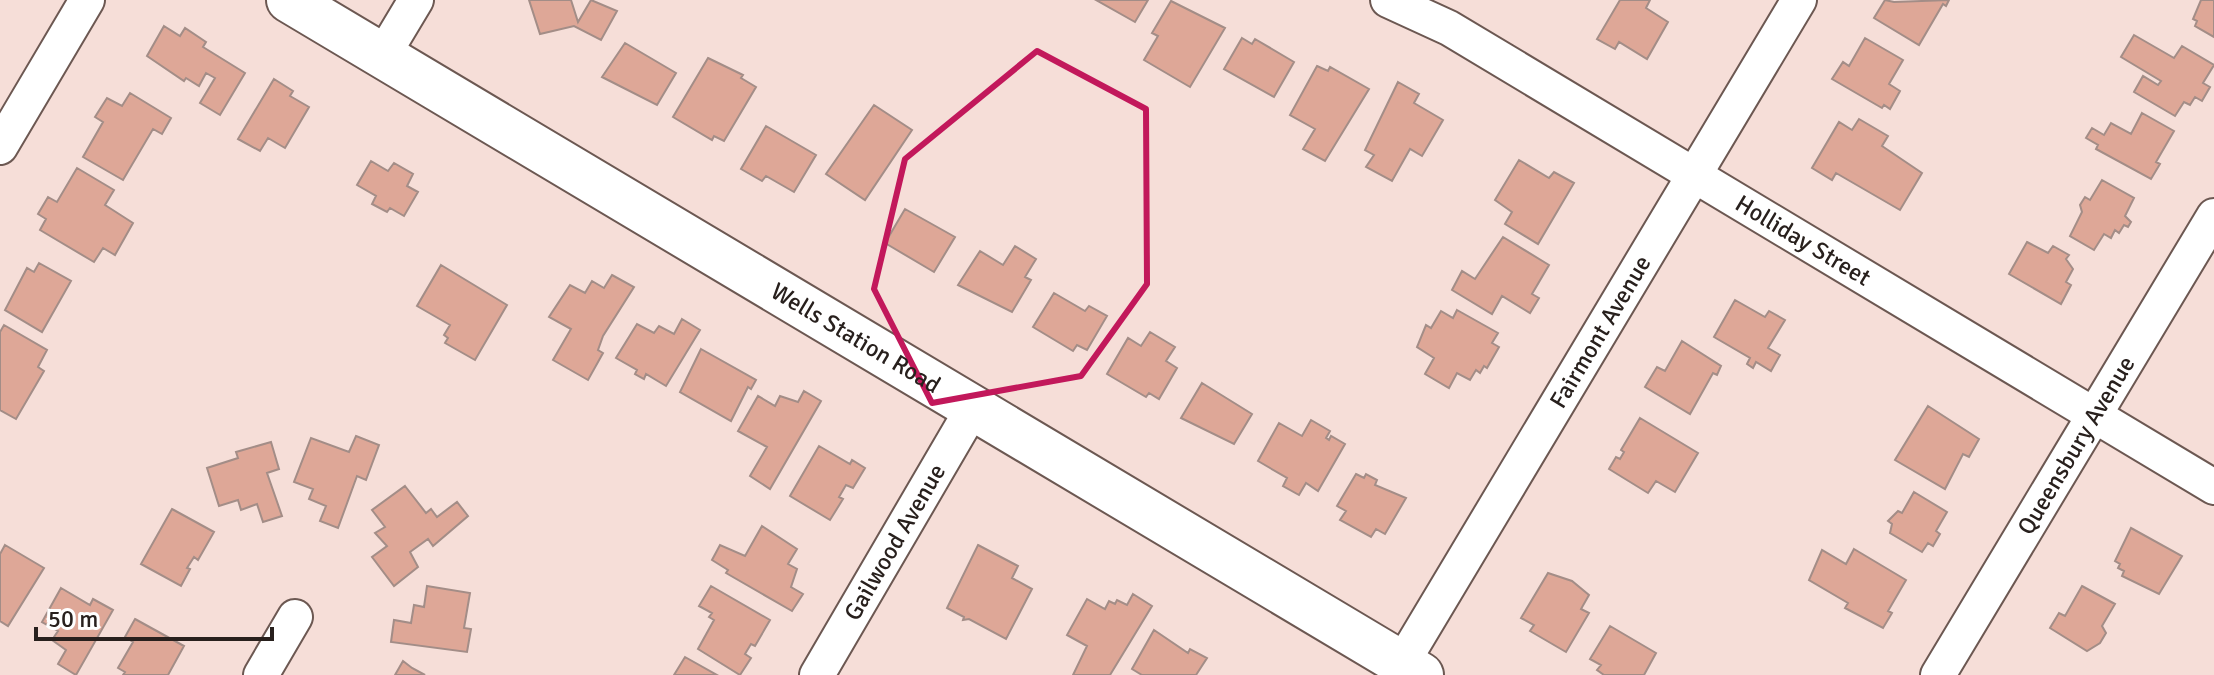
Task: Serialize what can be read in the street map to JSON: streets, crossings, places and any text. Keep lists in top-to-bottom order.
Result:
{
  "streets": {
    "street": [
      "Holliday Street",
      "Fairmont Avenue",
      "Wells Station Road",
      "Queensbury Avenue",
      "Gailwood Avenue"
    ]
  },
  "crossings": [
    ["Holliday Street", "Fairmont Avenue"],
    ["Holliday Street", "Queensbury Avenue"],
    ["Fairmont Avenue", "Wells Station Road"],
    ["Wells Station Road", "Gailwood Avenue"]
  ],
  "scale_bar": "50 m"
}
